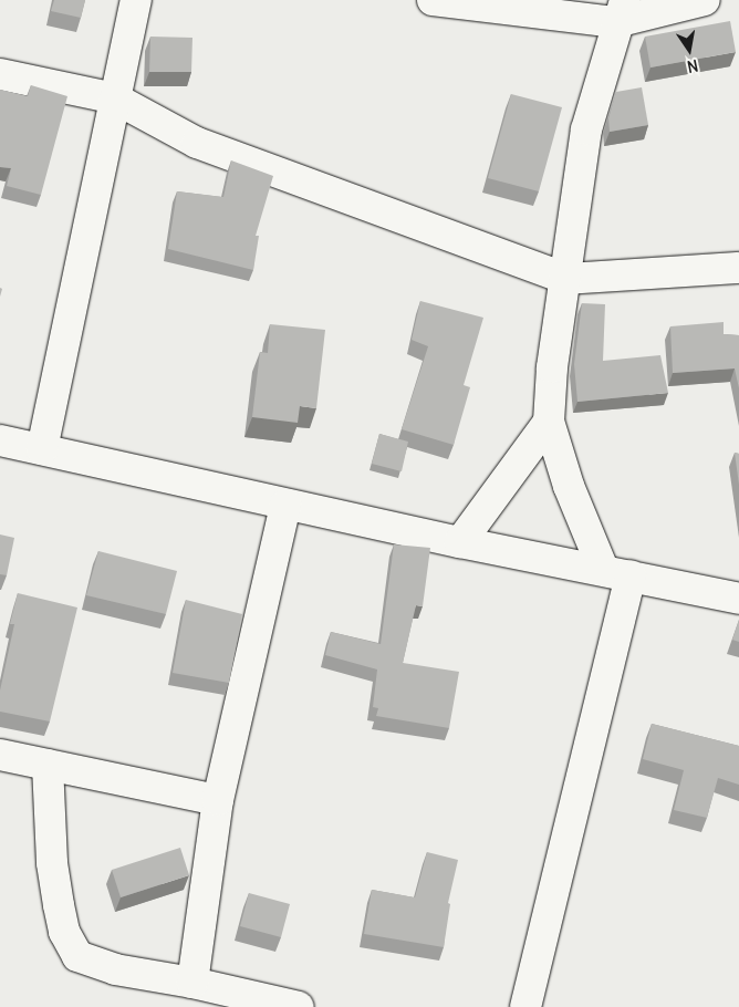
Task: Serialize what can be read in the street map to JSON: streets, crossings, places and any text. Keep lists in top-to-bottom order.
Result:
{
  "north": "bottom"
}
